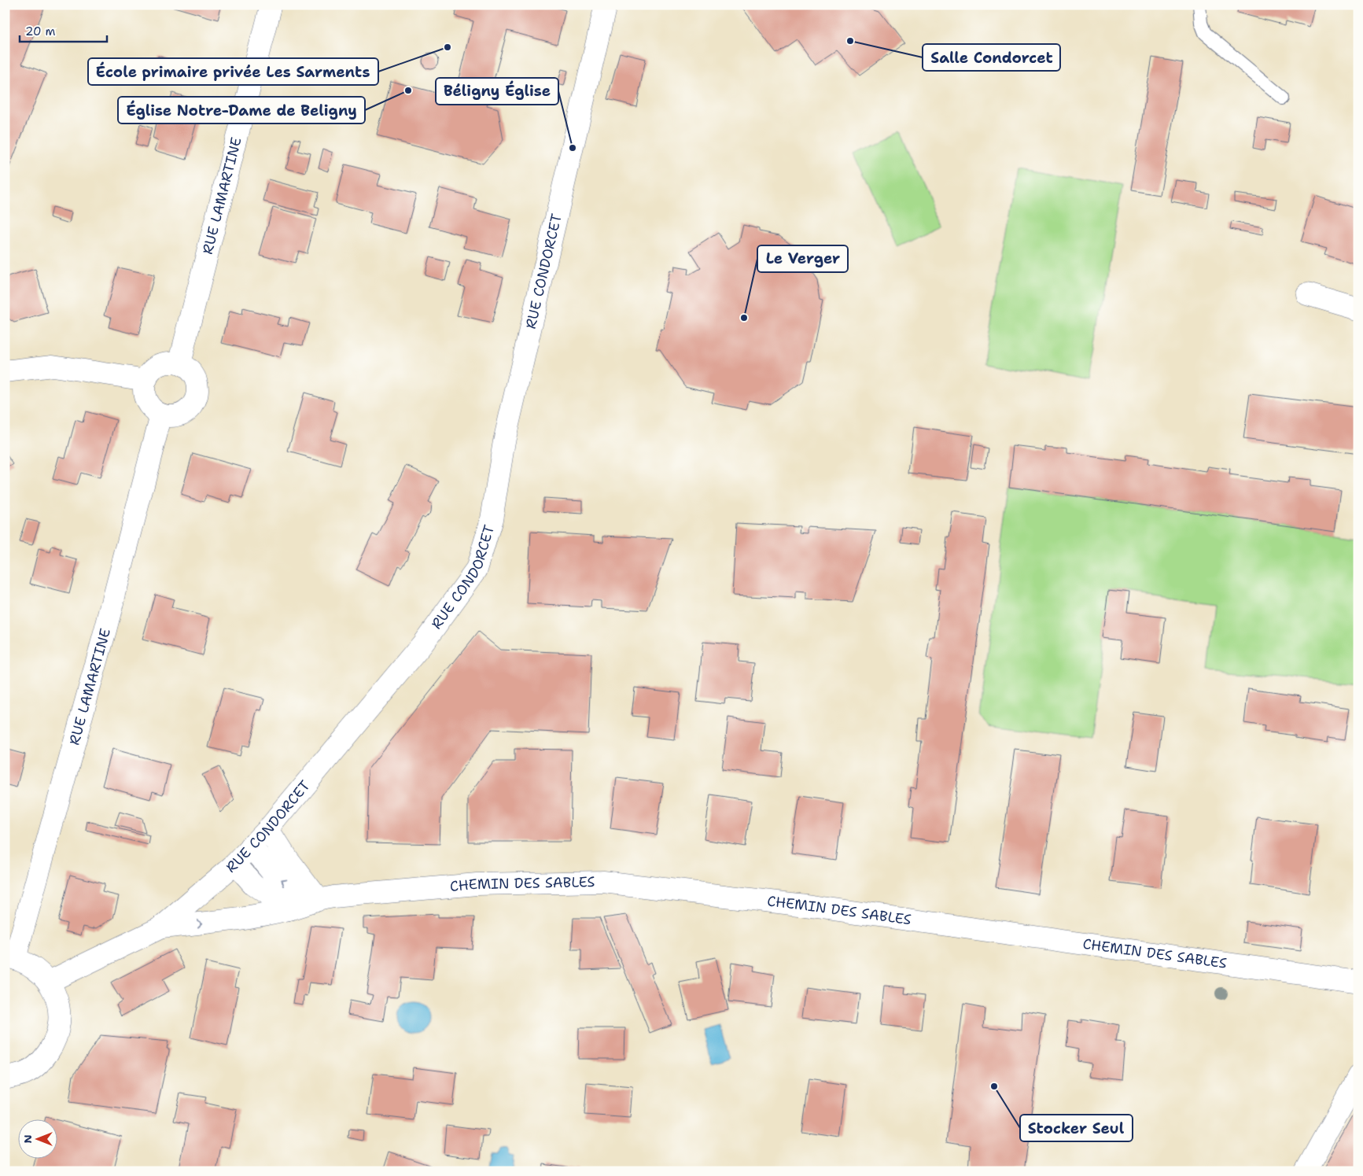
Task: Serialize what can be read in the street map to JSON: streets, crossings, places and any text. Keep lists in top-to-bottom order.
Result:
{
  "streets": {
    "street": ["RUE LAMARTINE", "RUE CONDORCET", "CHEMIN DES SABLES"]
  },
  "crossings": [
    ["RUE CONDORCET", "CHEMIN DES SABLES"]
  ],
  "places": [
    "Salle Condorcet",
    "École primaire privée Les Sarments",
    "Église Notre-Dame de Beligny",
    "Béligny Église",
    "Le Verger",
    "Stocker Seul"
  ],
  "scale_bar": "20 m",
  "north": "left"
}
